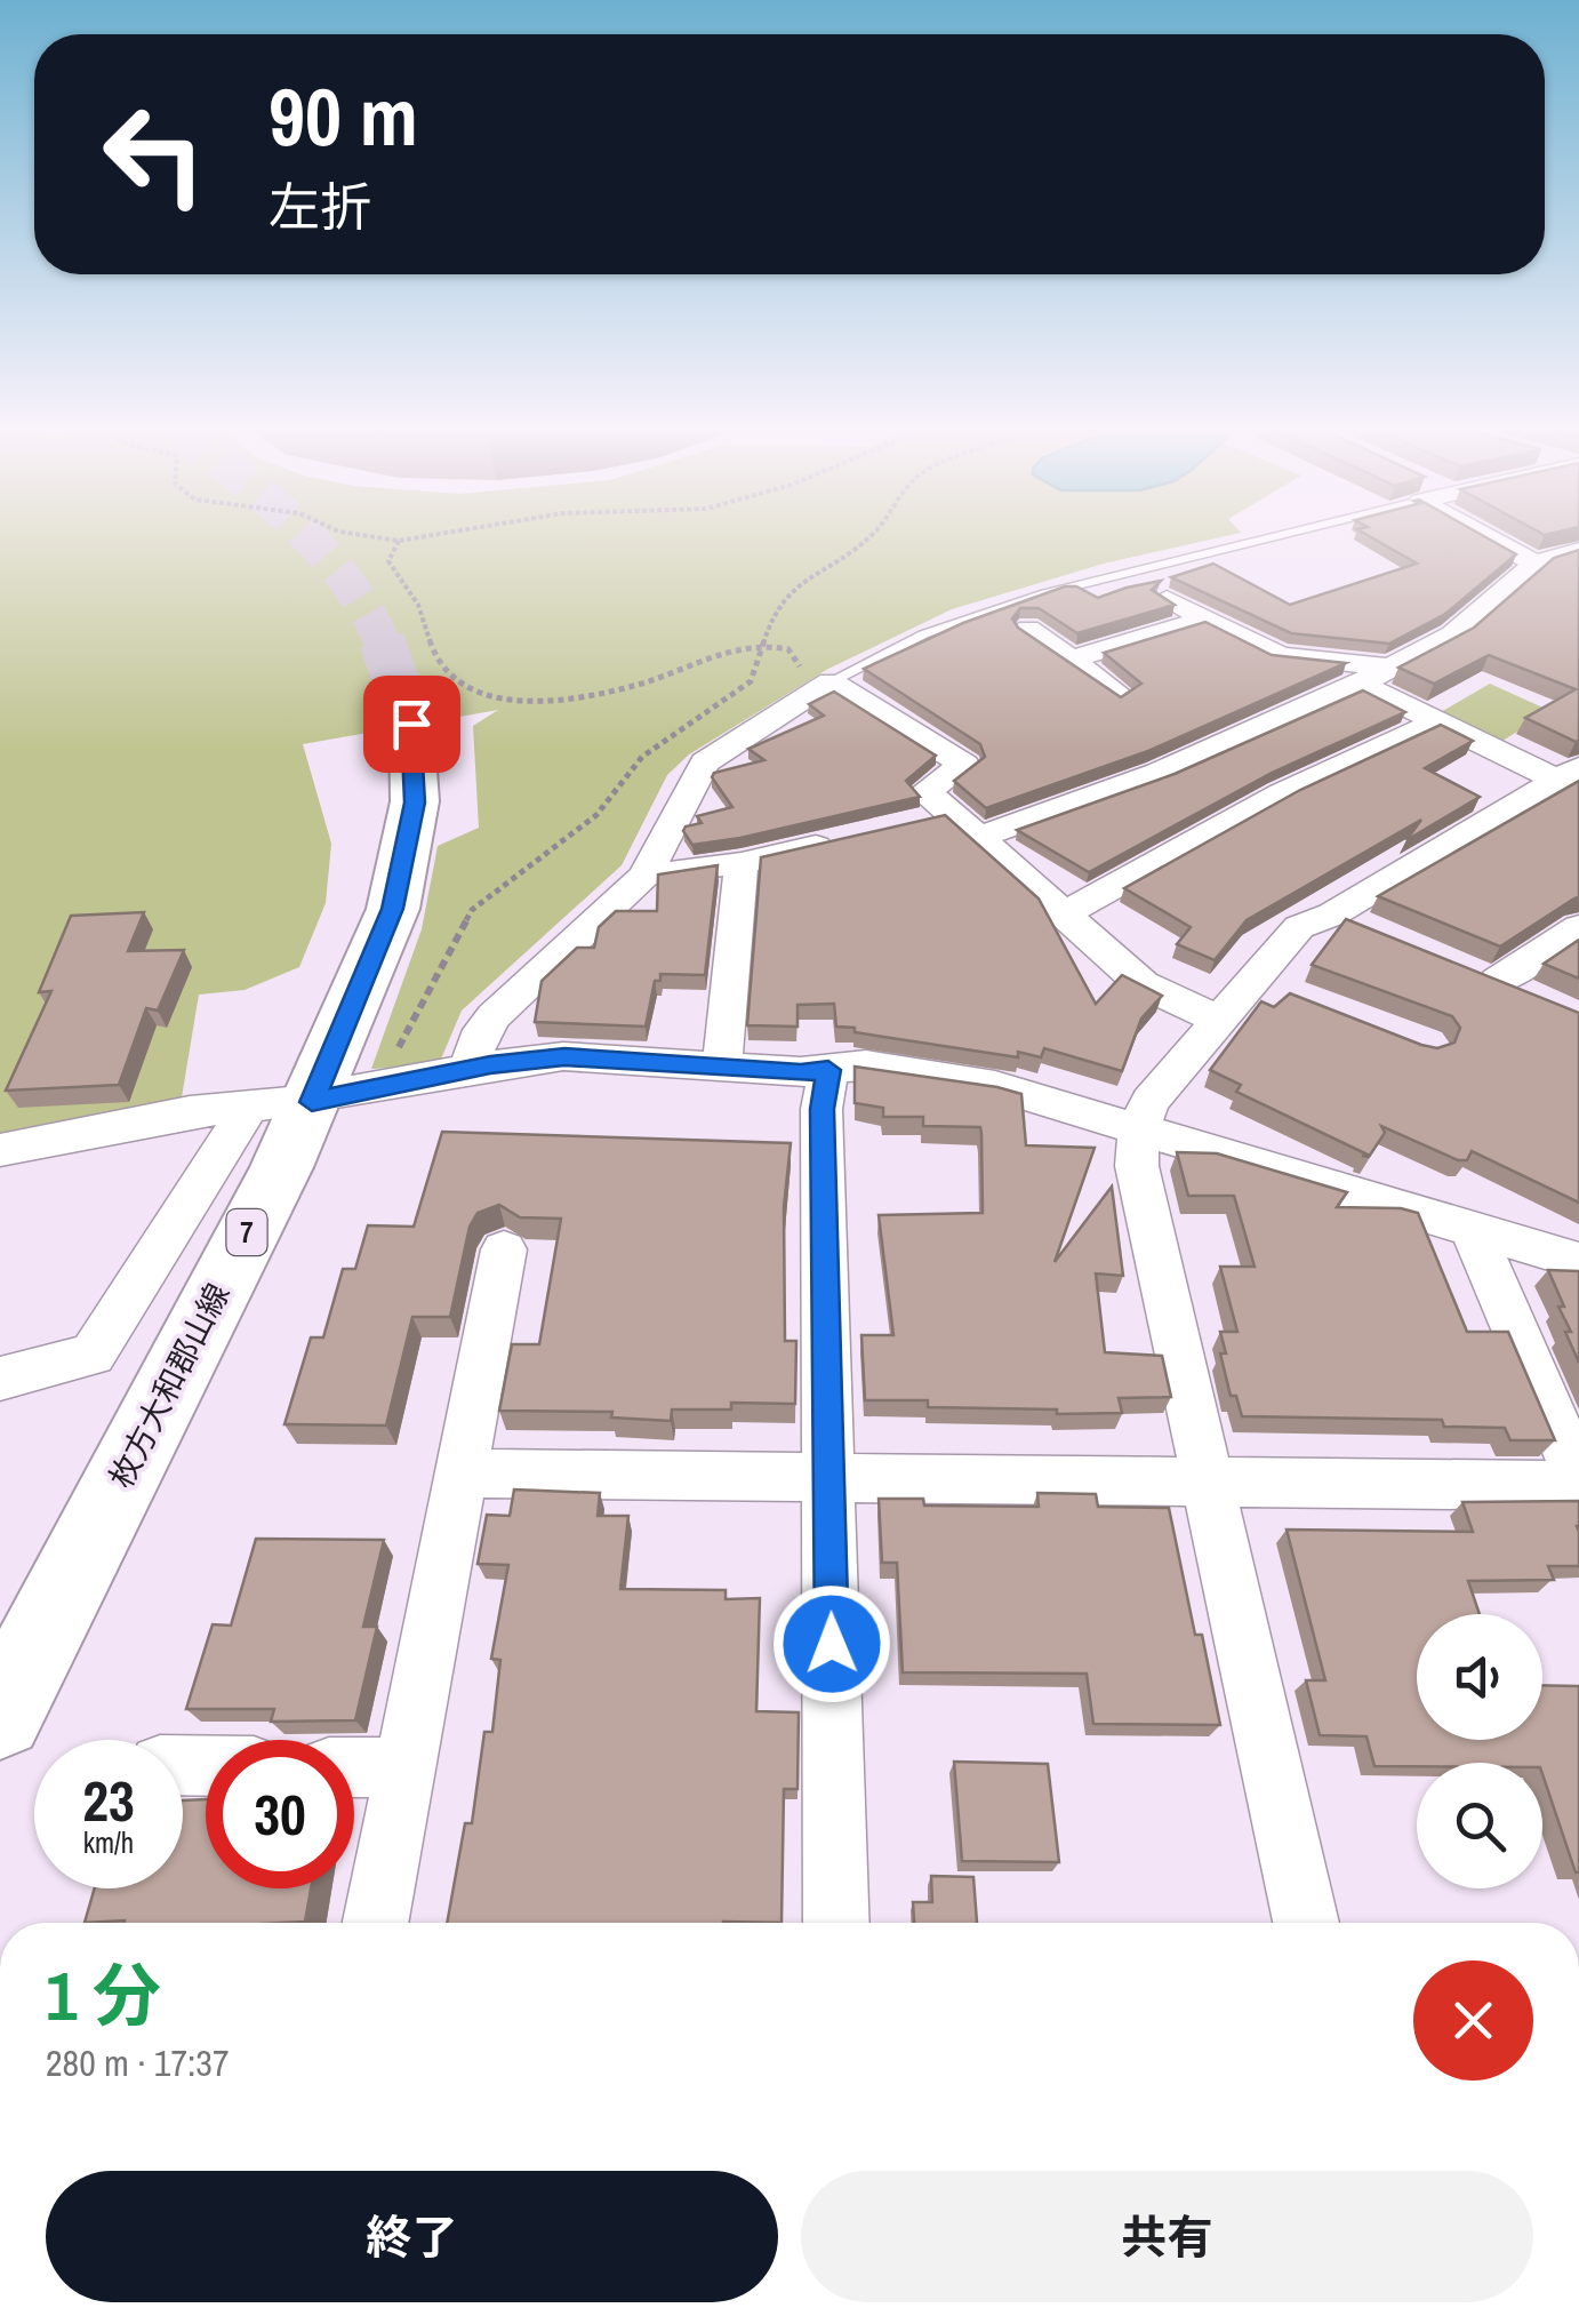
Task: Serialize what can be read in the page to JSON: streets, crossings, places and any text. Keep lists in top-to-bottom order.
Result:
{
  "streets": {
    "main road": ["7", "枚方大和郡山線"]
  },
  "page": {
    "turn": ["90 m", "左折"],
    "speed": "23 km/h",
    "limit": "30",
    "heading": ["1 分", "280 m · 17:37"],
    "buttons": ["終了", "共有"]
  }
}
